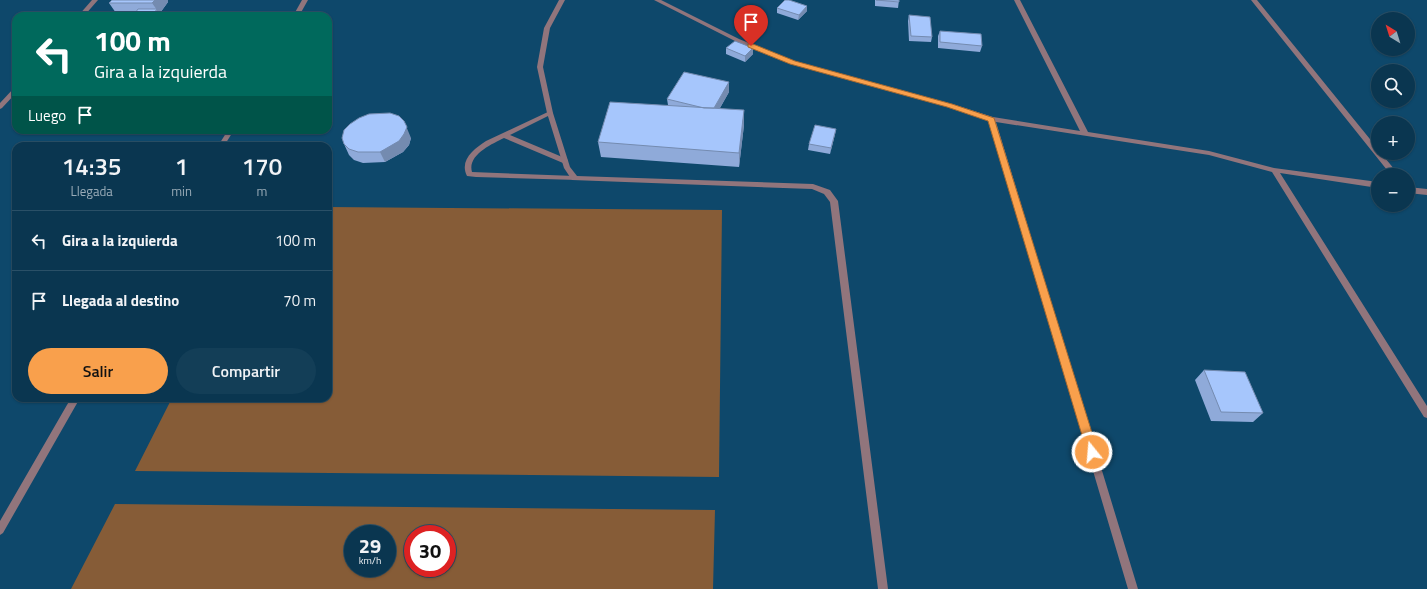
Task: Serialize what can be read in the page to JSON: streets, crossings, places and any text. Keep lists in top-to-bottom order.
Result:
{
  "north": "top left",
  "page": {
    "map_buttons": ["+", "−"],
    "turn": ["100 m", "Gira a la izquierda"],
    "then": "Luego",
    "eta": [
      "14:35",
      "Llegada",
      "1",
      "min",
      "170",
      "m"
    ],
    "list": [
      {
        "name": "Gira a la izquierda",
        "value": "100 m"
      },
      {
        "name": "Llegada al destino",
        "value": "70 m"
      }
    ],
    "buttons": ["Salir", "Compartir"],
    "speed": "29 km/h",
    "limit": "30"
  }
}
